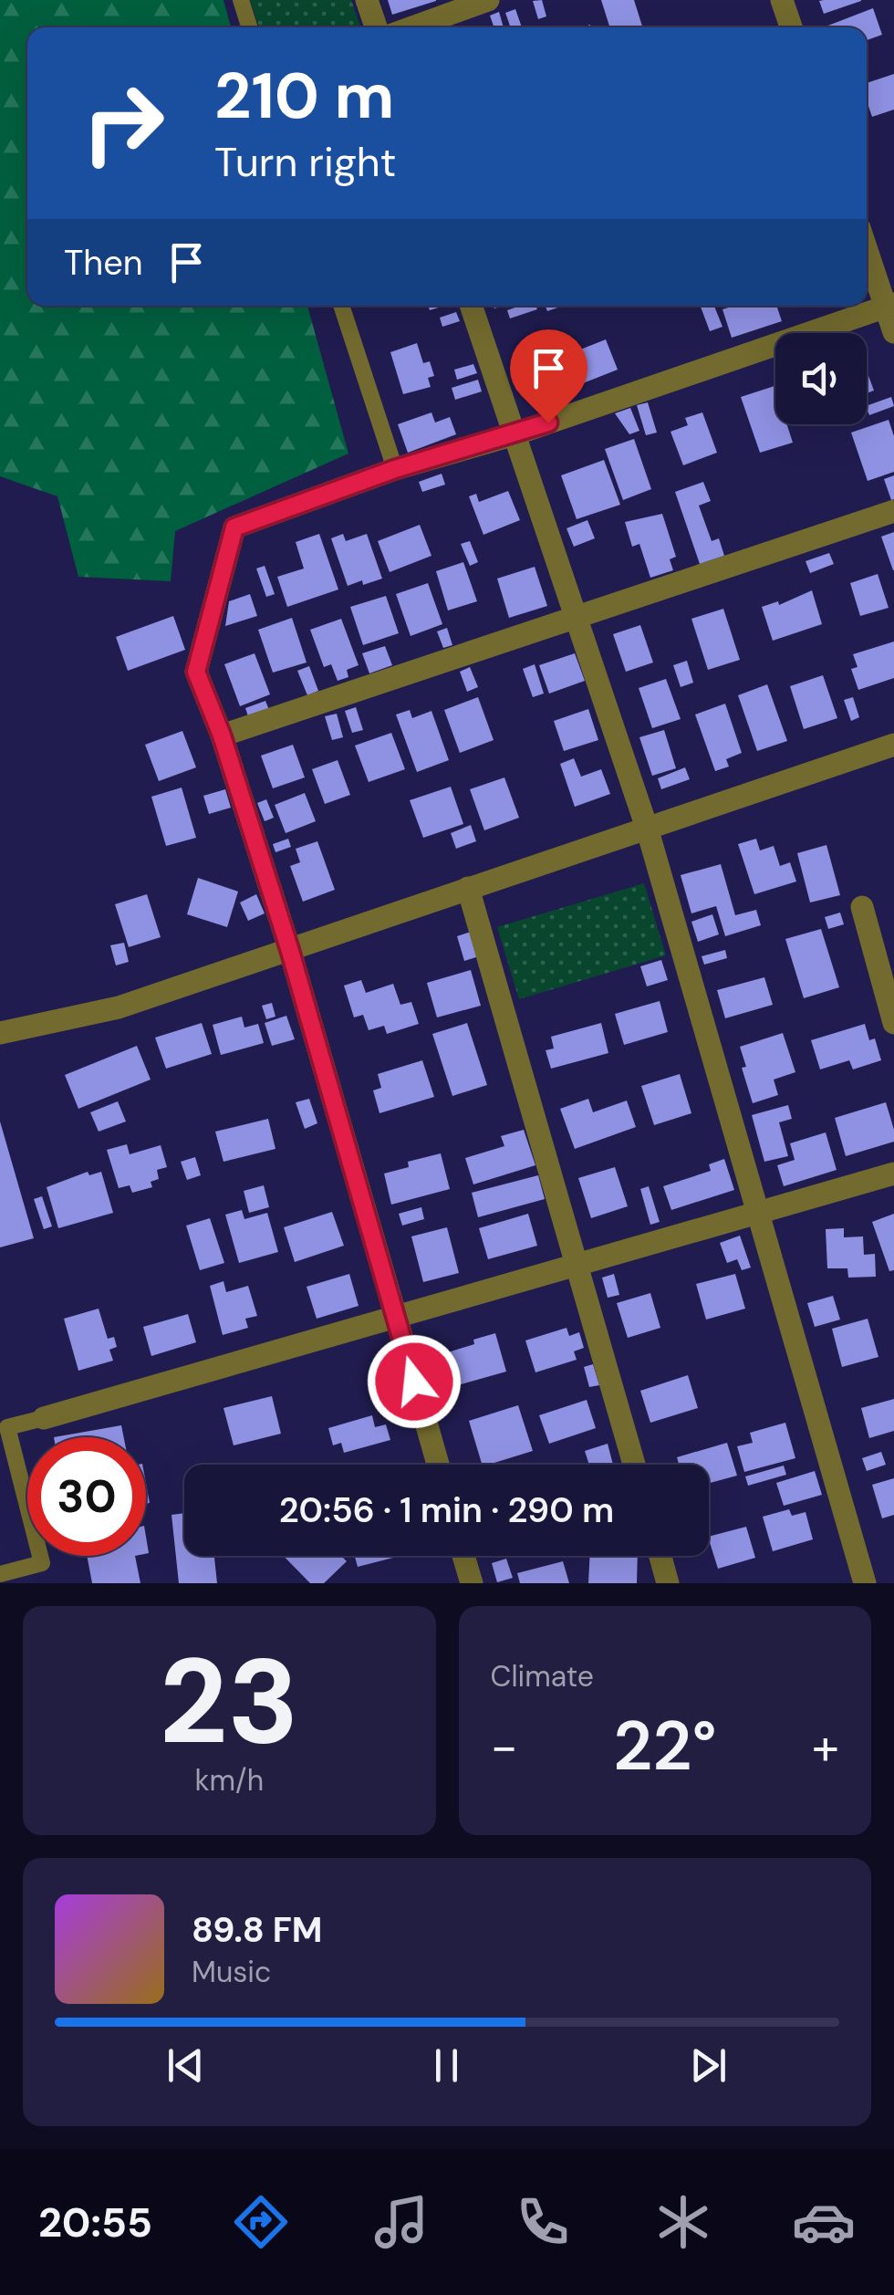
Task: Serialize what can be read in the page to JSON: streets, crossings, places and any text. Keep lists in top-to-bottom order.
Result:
{
  "page": {
    "turn": ["210 m", "Turn right"],
    "then": "Then",
    "limit": "30",
    "trip": "20:56 · 1 min · 290 m",
    "tile": [
      ["23", "km/h"],
      "Climate"
    ],
    "heat": ["−", "22°", "+"],
    "song": ["89.8 FM", "Music"],
    "tabs": "20:55"
  }
}
